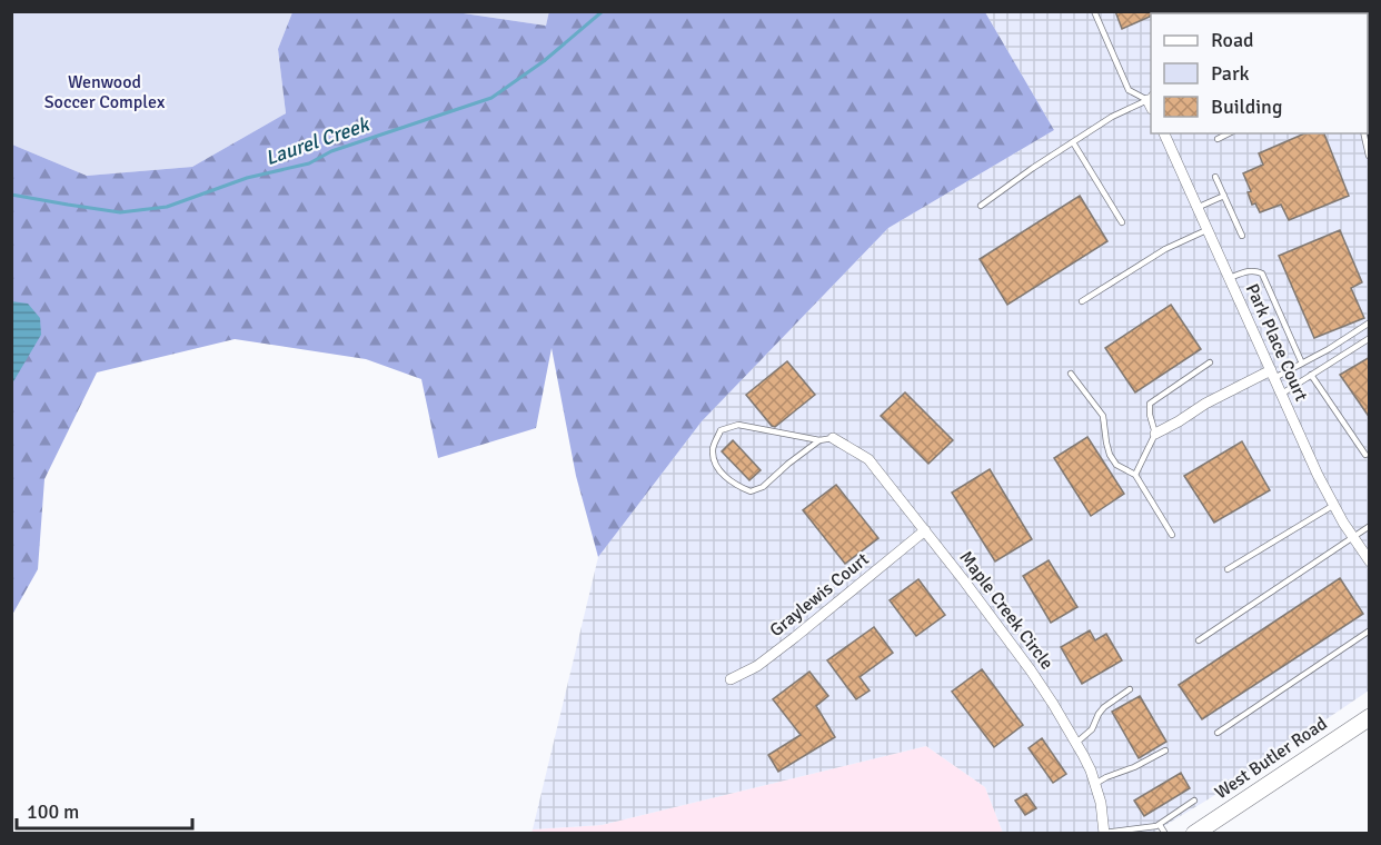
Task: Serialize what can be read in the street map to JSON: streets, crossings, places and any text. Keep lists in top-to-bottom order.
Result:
{
  "streets": {
    "main road": ["West Butler Road"],
    "street": ["Park Place Court", "Graylewis Court", "Maple Creek Circle"]
  },
  "crossings": [
    ["Graylewis Court", "Maple Creek Circle"]
  ],
  "water": ["Laurel Creek"],
  "parks": ["Wenwood Soccer Complex"],
  "legend": ["Road", "Park", "Building"],
  "scale_bar": "100 m"
}
